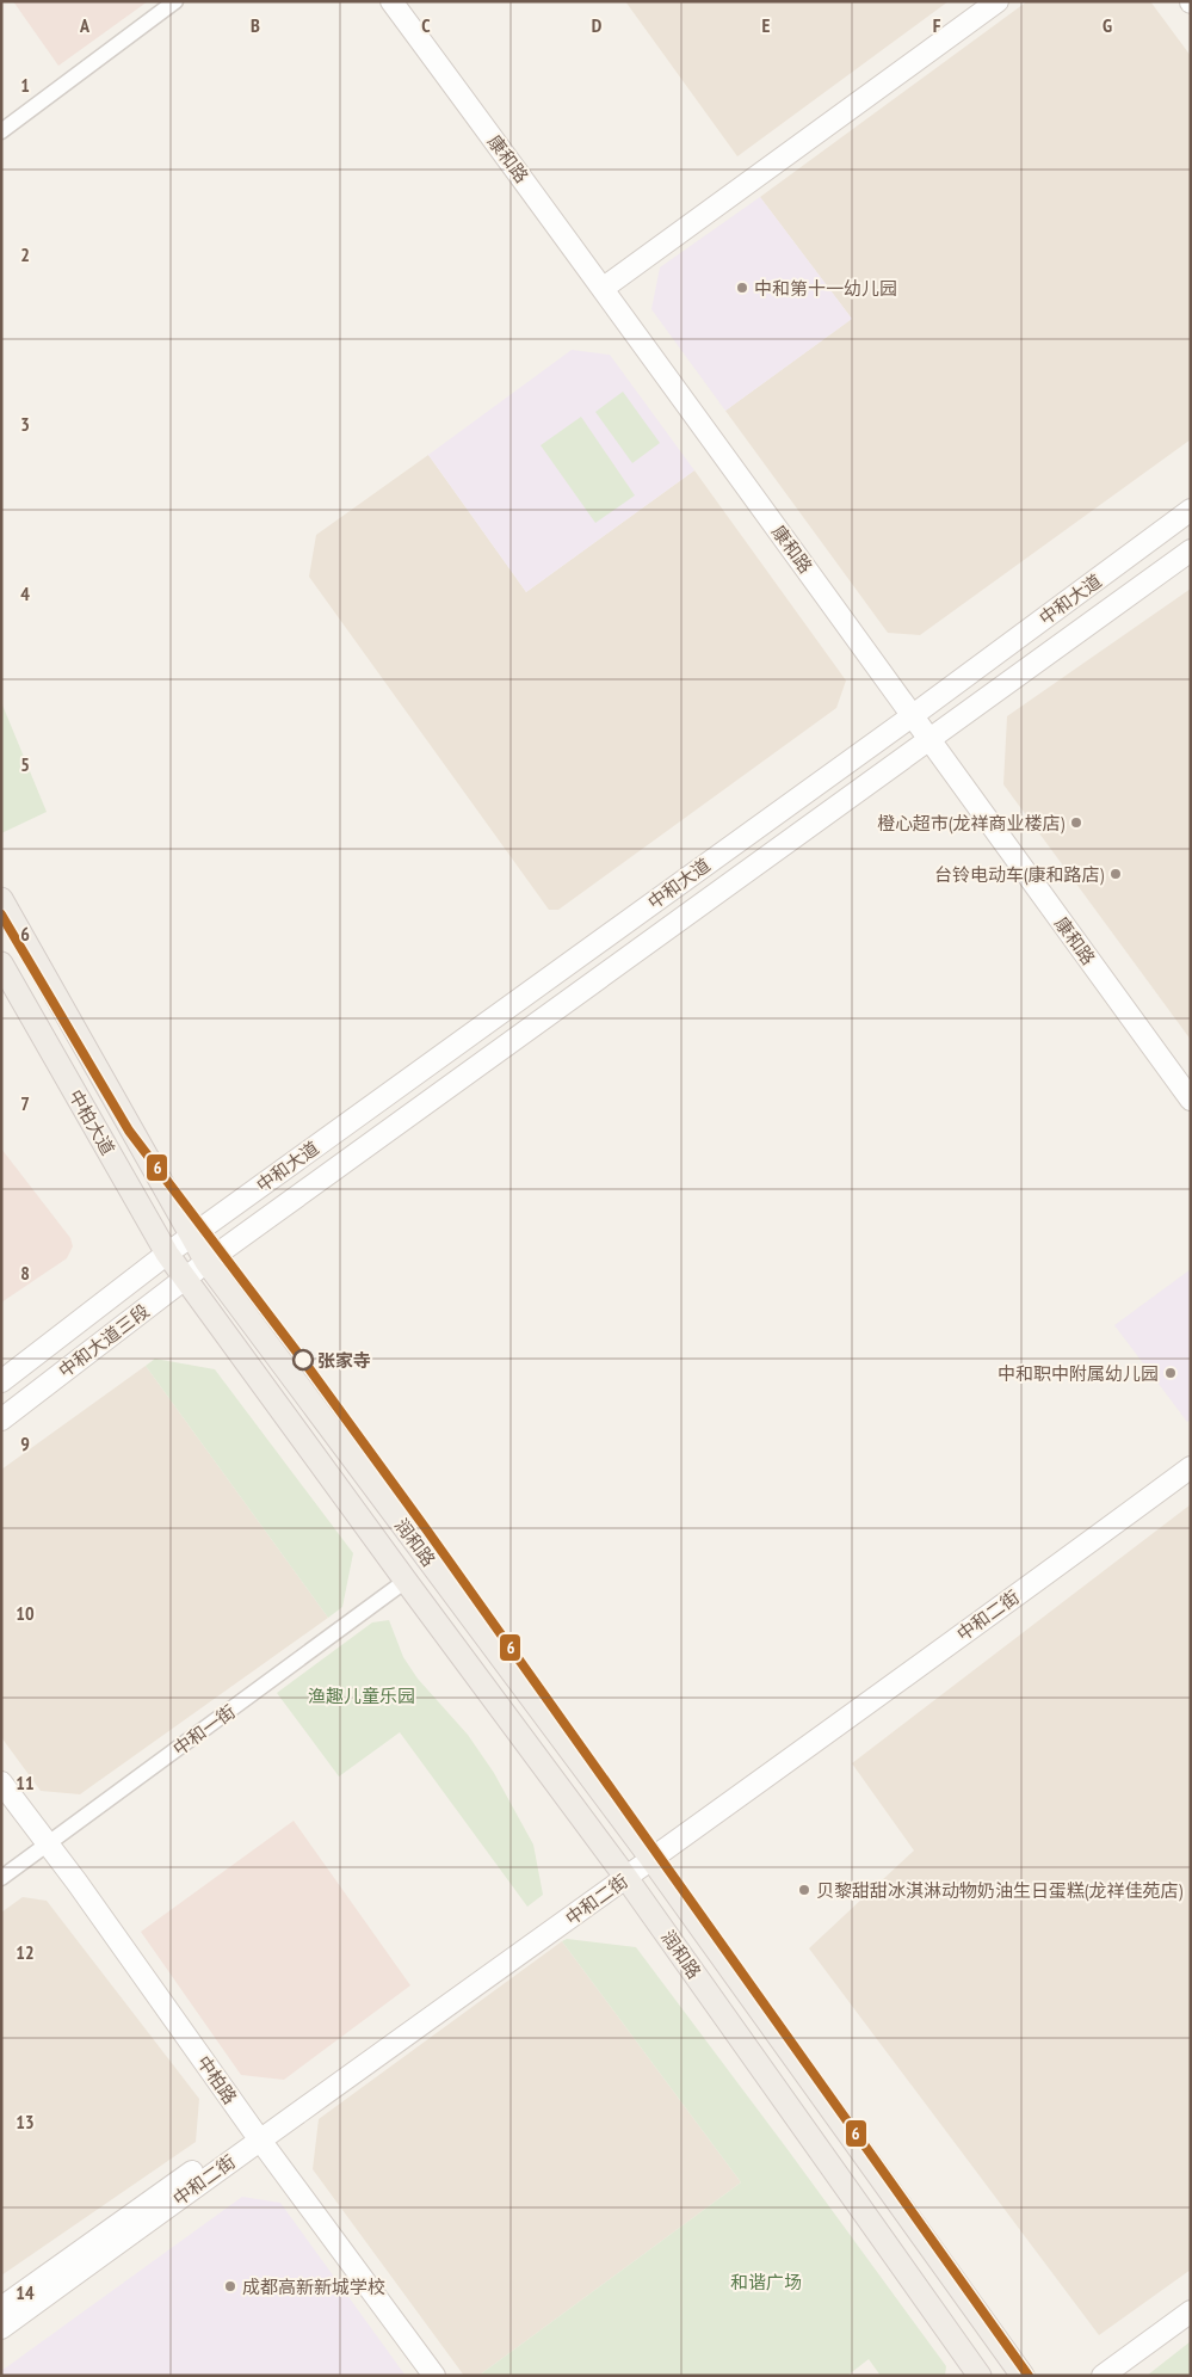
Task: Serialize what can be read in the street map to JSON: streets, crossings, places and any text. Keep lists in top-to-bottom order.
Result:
{
  "streets": {
    "main road": ["中柏大道", "润和路"],
    "street": [
      "康和路",
      "中和大道",
      "中和大道三段",
      "中和二街",
      "中和一街",
      "中柏路"
    ]
  },
  "crossings": [
    ["康和路", "中和大道"],
    ["中和大道", "中柏大道"],
    ["中和大道", "中和大道三段"],
    ["中和大道", "润和路"],
    ["中柏大道", "中和大道三段"],
    ["中柏大道", "润和路"],
    ["中和大道三段", "润和路"],
    ["润和路", "中和二街"],
    ["润和路", "中和一街"],
    ["中和二街", "中柏路"],
    ["中和一街", "中柏路"]
  ],
  "parks": ["渔趣儿童乐园", "和谐广场"],
  "places": [
    "中和第十一幼儿园",
    "橙心超市(龙祥商业楼店)",
    "台铃电动车(康和路店)",
    "张家寺",
    "中和职中附属幼儿园",
    "贝黎甜甜冰淇淋动物奶油生日蛋糕(龙祥佳苑店)",
    "成都高新新城学校"
  ],
  "lines": ["transit line 6"],
  "grid": {
    "columns": [
      "A",
      "B",
      "C",
      "D",
      "E",
      "F",
      "G"
    ],
    "rows": [
      "1",
      "2",
      "3",
      "4",
      "5",
      "6",
      "7",
      "8",
      "9",
      "10",
      "11",
      "12",
      "13",
      "14"
    ]
  }
}
